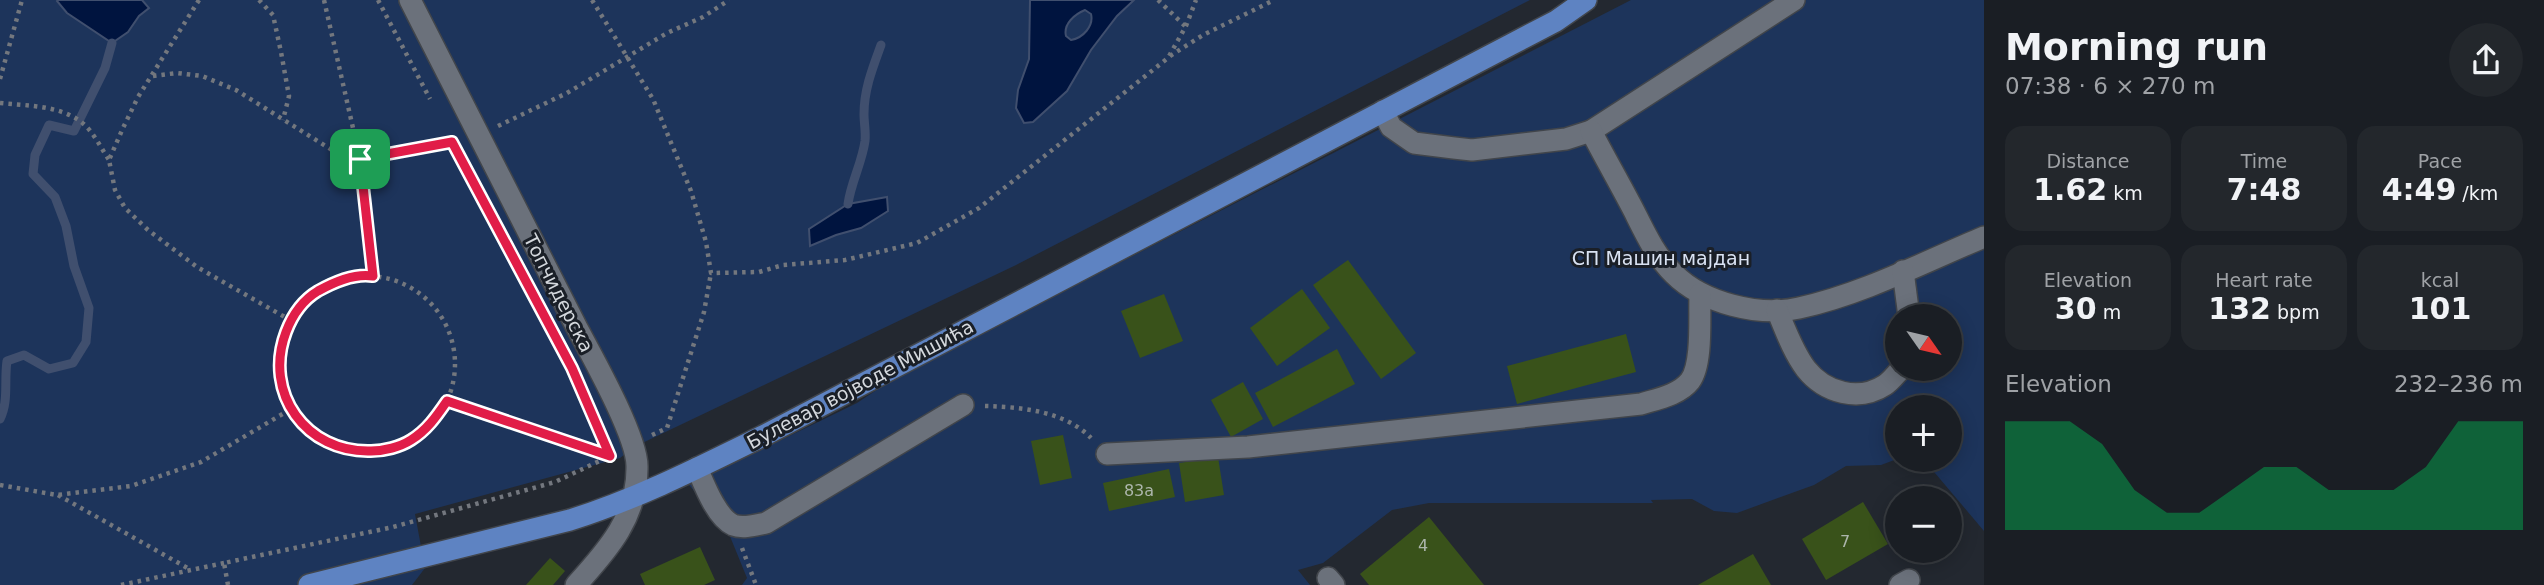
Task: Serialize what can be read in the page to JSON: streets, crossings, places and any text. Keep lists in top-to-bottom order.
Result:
{
  "streets": {
    "main road": ["Булевар војводе Мишића"],
    "street": ["Топчидерска"]
  },
  "crossings": [
    ["Топчидерска", "Булевар војводе Мишића"]
  ],
  "parks": ["СП Машин мајдан"],
  "house_numbers": ["83a", "7", "4"],
  "north": "bottom right",
  "page": {
    "heading": ["Morning run", "07:38 · 6 × 270 m"],
    "stats": [
      ["Distance", "1.62 km"],
      ["Time", "7:48"],
      ["Pace", "4:49 /km"],
      ["Elevation", "30 m"],
      ["Heart rate", "132 bpm"],
      ["kcal", "101"]
    ],
    "map_buttons": ["+", "−"],
    "chart": ["Elevation", "232–236 m"]
  }
}
